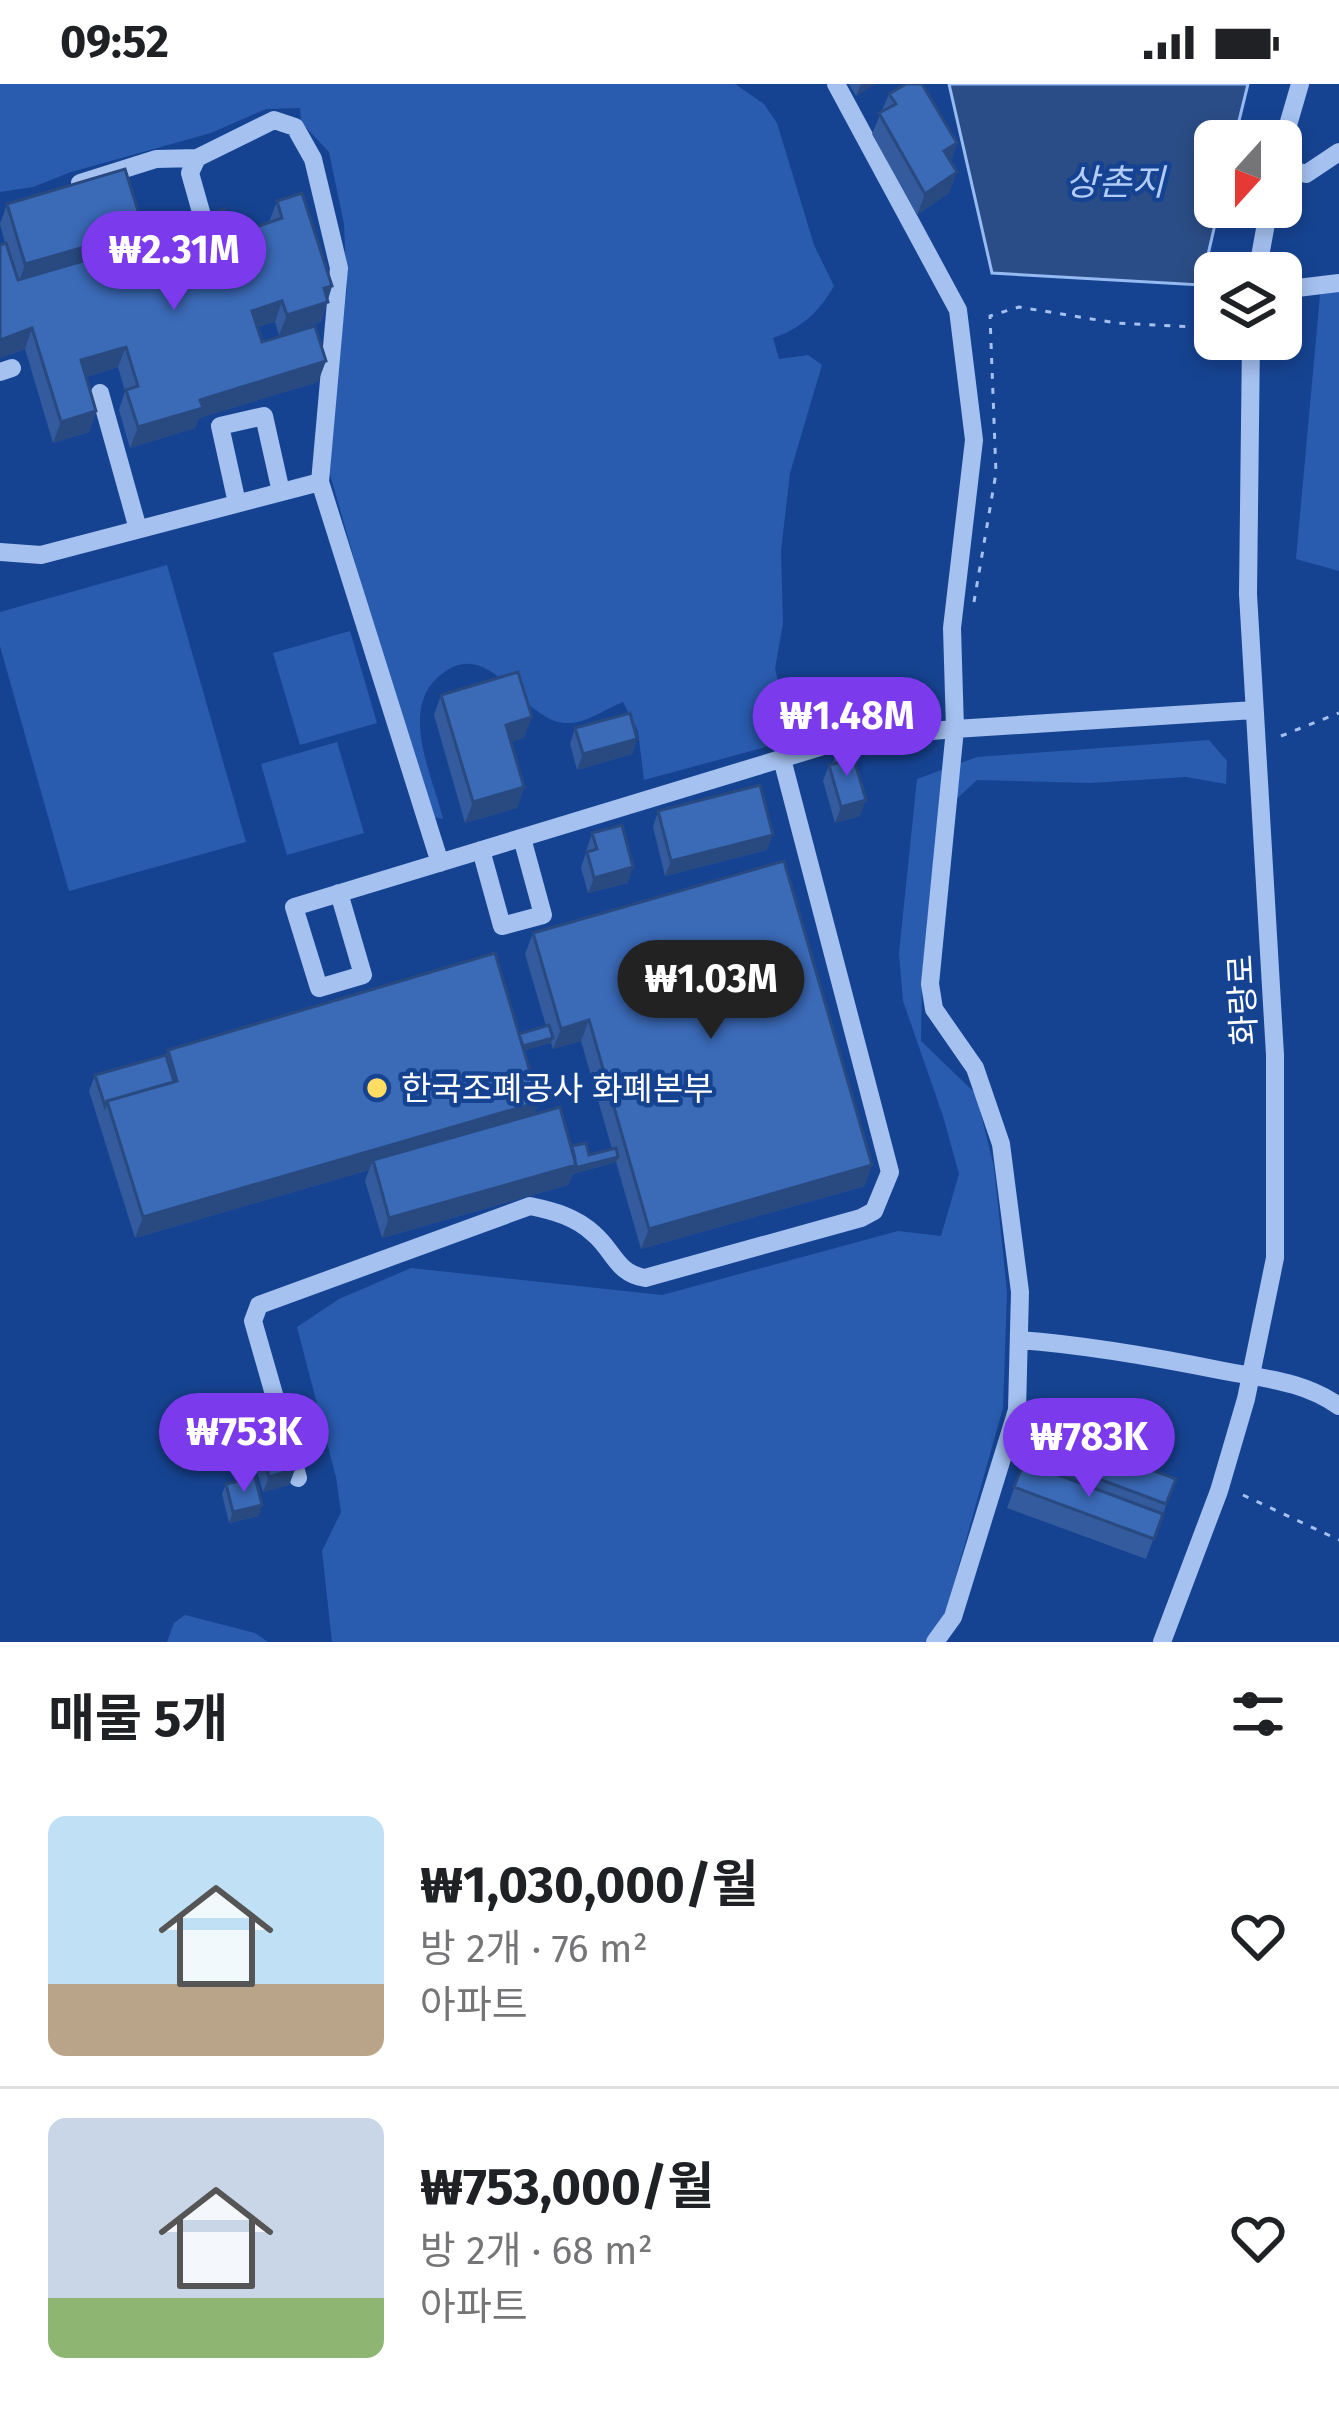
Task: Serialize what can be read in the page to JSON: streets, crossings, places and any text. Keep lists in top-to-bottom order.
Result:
{
  "streets": {
    "street": ["화랑로"]
  },
  "water": ["상촌지"],
  "places": ["한국조폐공사 화폐본부"],
  "north": "bottom",
  "page": {
    "status": "09:52",
    "price": [
      "₩2.31M",
      "₩1.48M",
      "₩1.03M",
      "₩753K",
      "₩783K"
    ],
    "heading": "매물 5개",
    "list": [
      {
        "name": "₩1,030,000/월",
        "note": "방 2개 · 76 m² · 아파트"
      },
      {
        "name": "₩753,000/월",
        "note": "방 2개 · 68 m² · 아파트"
      }
    ]
  }
}
